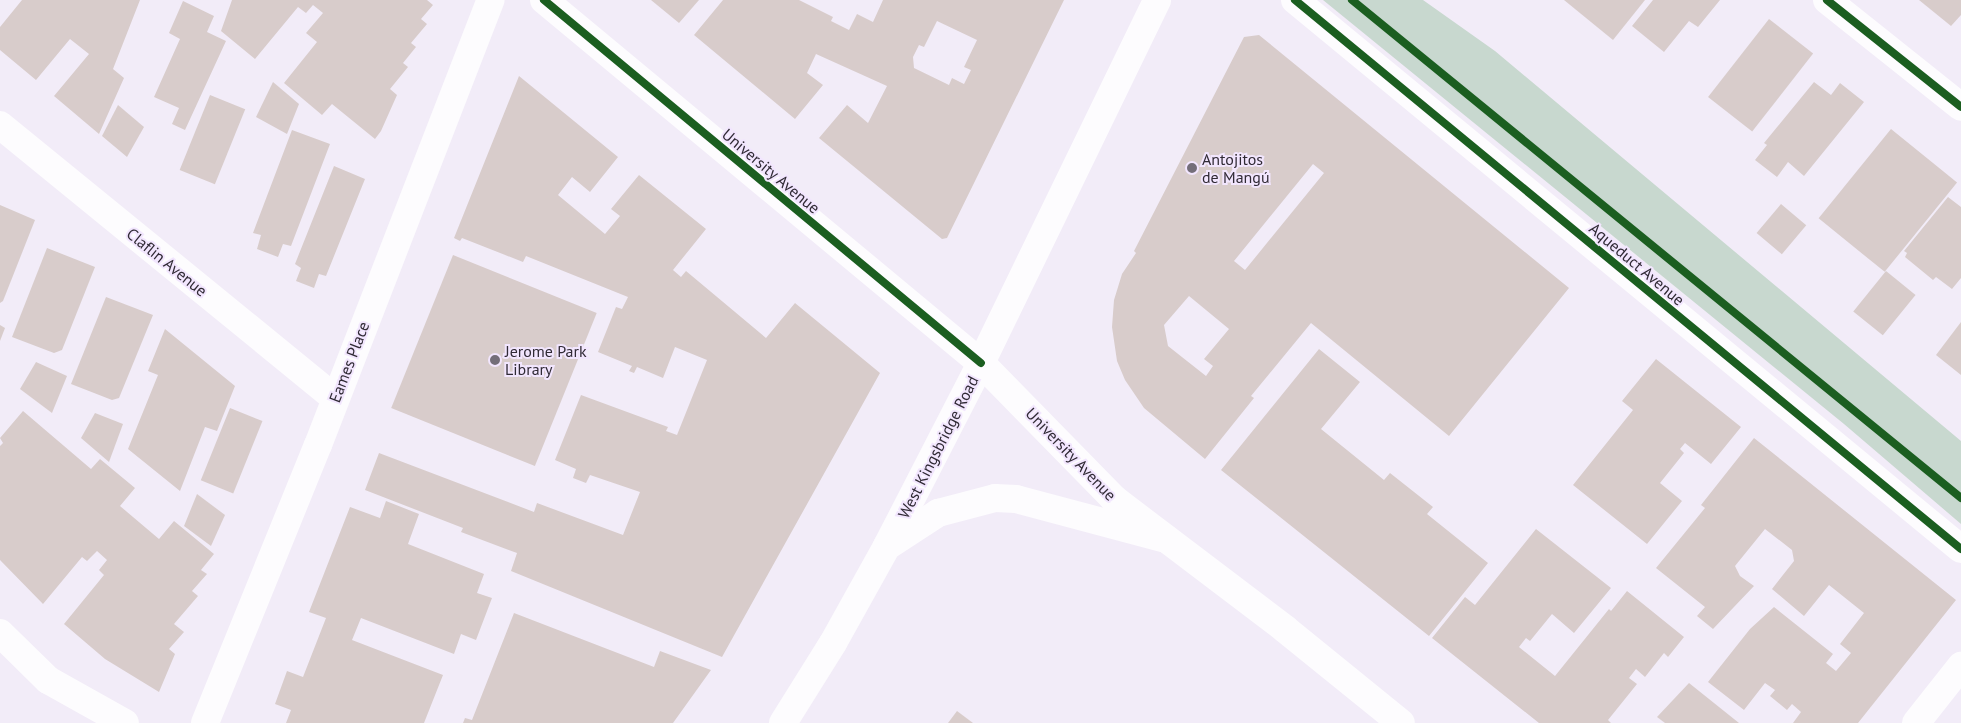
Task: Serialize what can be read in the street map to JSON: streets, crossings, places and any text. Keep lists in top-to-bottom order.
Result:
{
  "streets": {
    "street": [
      "University Avenue",
      "Claflin Avenue",
      "Aqueduct Avenue",
      "Eames Place",
      "West Kingsbridge Road"
    ]
  },
  "crossings": [
    ["University Avenue", "West Kingsbridge Road"],
    ["Claflin Avenue", "Eames Place"]
  ],
  "places": ["Antojitos de Mangú", "Jerome Park Library"]
}
